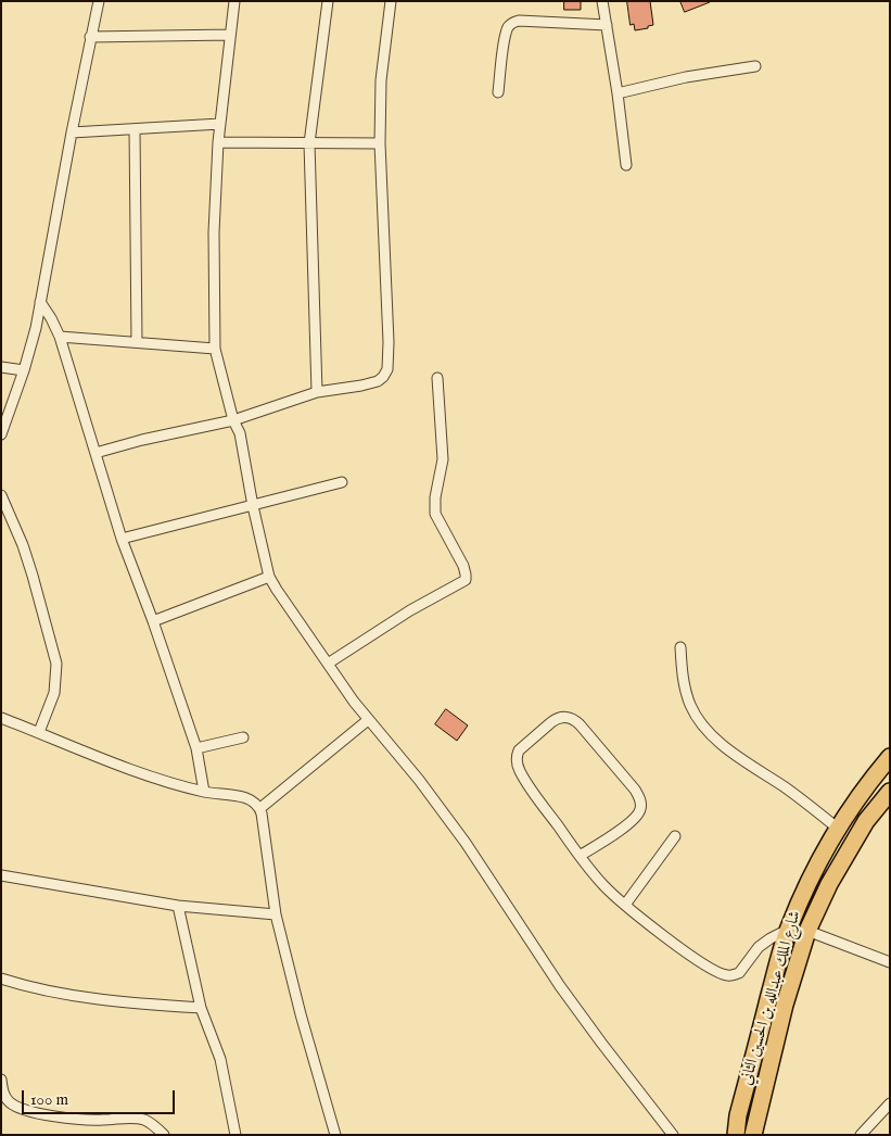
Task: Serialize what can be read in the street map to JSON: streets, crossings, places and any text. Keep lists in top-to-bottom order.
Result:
{
  "streets": {
    "highway": ["شارع الملك عبدالله بن الحسين الثاني"]
  },
  "scale_bar": "100 m"
}
